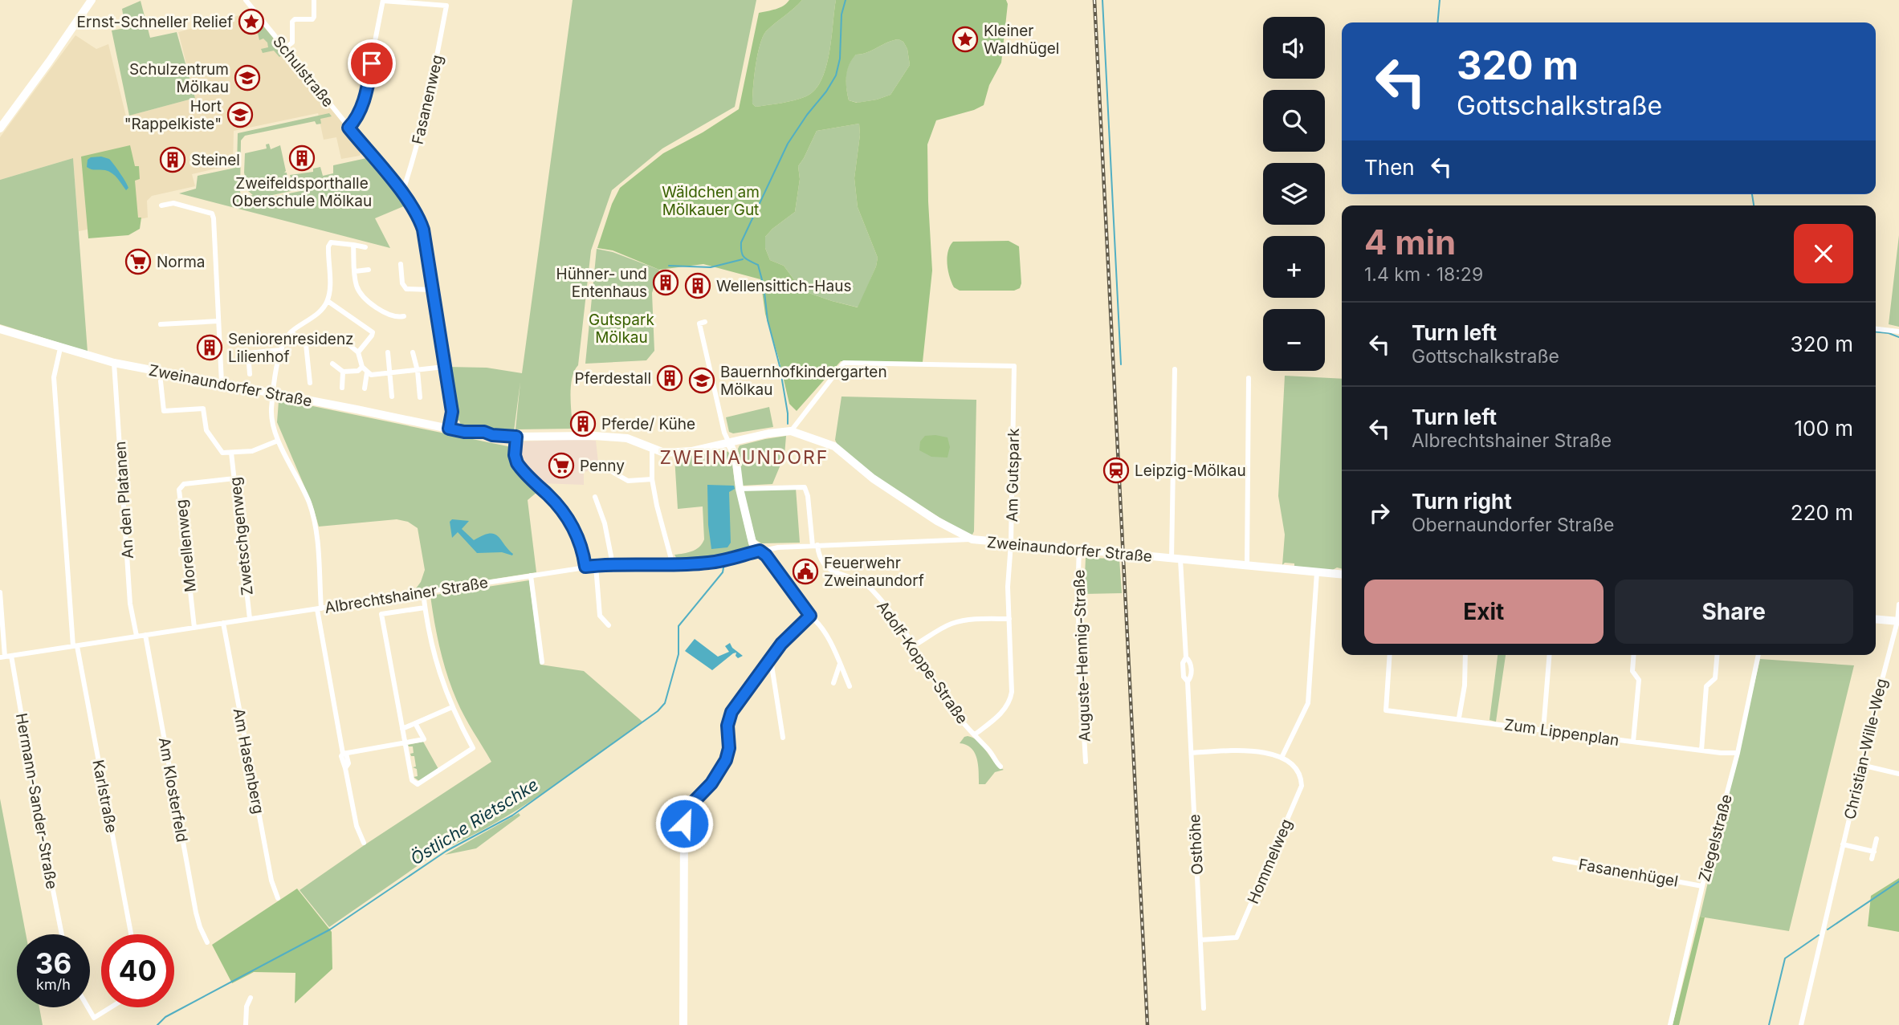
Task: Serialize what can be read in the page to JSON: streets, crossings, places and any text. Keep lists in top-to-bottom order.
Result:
{
  "streets": {
    "street": [
      "Schulstraße",
      "Fasanenweg",
      "Zweinaundorfer Straße",
      "Am Gutspark",
      "An den Platanen",
      "Zwetschgenweg",
      "Morellenweg",
      "Albrechtshainer Straße",
      "Auguste-Hennig-Straße",
      "Adolf-Koppe-Straße",
      "Zum Lippenplan",
      "Christian-Wille-Weg",
      "Am Hasenberg",
      "Am Klosterfeld",
      "Karlstraße",
      "Hermann-Sander-Straße",
      "Ziegelstraße",
      "Osthöhe",
      "Hommelweg",
      "Fasanenhügel"
    ]
  },
  "crossings": [
    ["Schulstraße", "Fasanenweg"],
    ["Schulstraße", "Zweinaundorfer Straße"],
    ["Zweinaundorfer Straße", "Am Gutspark"],
    ["Zweinaundorfer Straße", "An den Platanen"],
    ["Zweinaundorfer Straße", "Albrechtshainer Straße"],
    ["Zweinaundorfer Straße", "Auguste-Hennig-Straße"],
    ["Zweinaundorfer Straße", "Karlstraße"],
    ["Zweinaundorfer Straße", "Osthöhe"],
    ["Am Gutspark", "Adolf-Koppe-Straße"],
    ["An den Platanen", "Albrechtshainer Straße"],
    ["Zwetschgenweg", "Morellenweg"],
    ["Zwetschgenweg", "Albrechtshainer Straße"],
    ["Morellenweg", "Albrechtshainer Straße"],
    ["Albrechtshainer Straße", "Adolf-Koppe-Straße"],
    ["Albrechtshainer Straße", "Am Hasenberg"],
    ["Albrechtshainer Straße", "Am Klosterfeld"],
    ["Albrechtshainer Straße", "Karlstraße"],
    ["Albrechtshainer Straße", "Hermann-Sander-Straße"],
    ["Zum Lippenplan", "Ziegelstraße"],
    ["Ziegelstraße", "Fasanenhügel"],
    ["Osthöhe", "Hommelweg"]
  ],
  "districts": ["ZWEINAUNDORF"],
  "water": ["Östliche Rietschke"],
  "parks": ["Wäldchen am Mölkauer Gut", "Gutspark Mölkau"],
  "places": {
    "place": ["Ernst-Schneller Relief", "Kleiner Waldhügel"],
    "school or university": ["Schulzentrum Mölkau", "Hort \"Rappelkiste\"", "Bauernhofkindergarten Mölkau"],
    "building": [
      "Zweifeldsporthalle Oberschule Mölkau",
      "Steinel",
      "Hühner- und Entenhaus",
      "Wellensittich-Haus",
      "Seniorenresidenz Lilienhof",
      "Pferdestall",
      "Pferde/ Kühe"
    ],
    "supermarket": ["Norma", "Penny"],
    "station": ["Leipzig-Mölkau"],
    "public building": ["Feuerwehr Zweinaundorf"]
  },
  "page": {
    "map_buttons": ["+", "−"],
    "turn": ["320 m", "Gottschalkstraße"],
    "then": "Then",
    "heading": ["4 min", "1.4 km · 18:29"],
    "list": [
      {
        "name": "Turn left",
        "note": "Gottschalkstraße",
        "value": "320 m"
      },
      {
        "name": "Turn left",
        "note": "Albrechtshainer Straße",
        "value": "100 m"
      },
      {
        "name": "Turn right",
        "note": "Obernaundorfer Straße",
        "value": "220 m"
      }
    ],
    "buttons": ["Exit", "Share"],
    "speed": "36 km/h",
    "limit": "40"
  }
}
